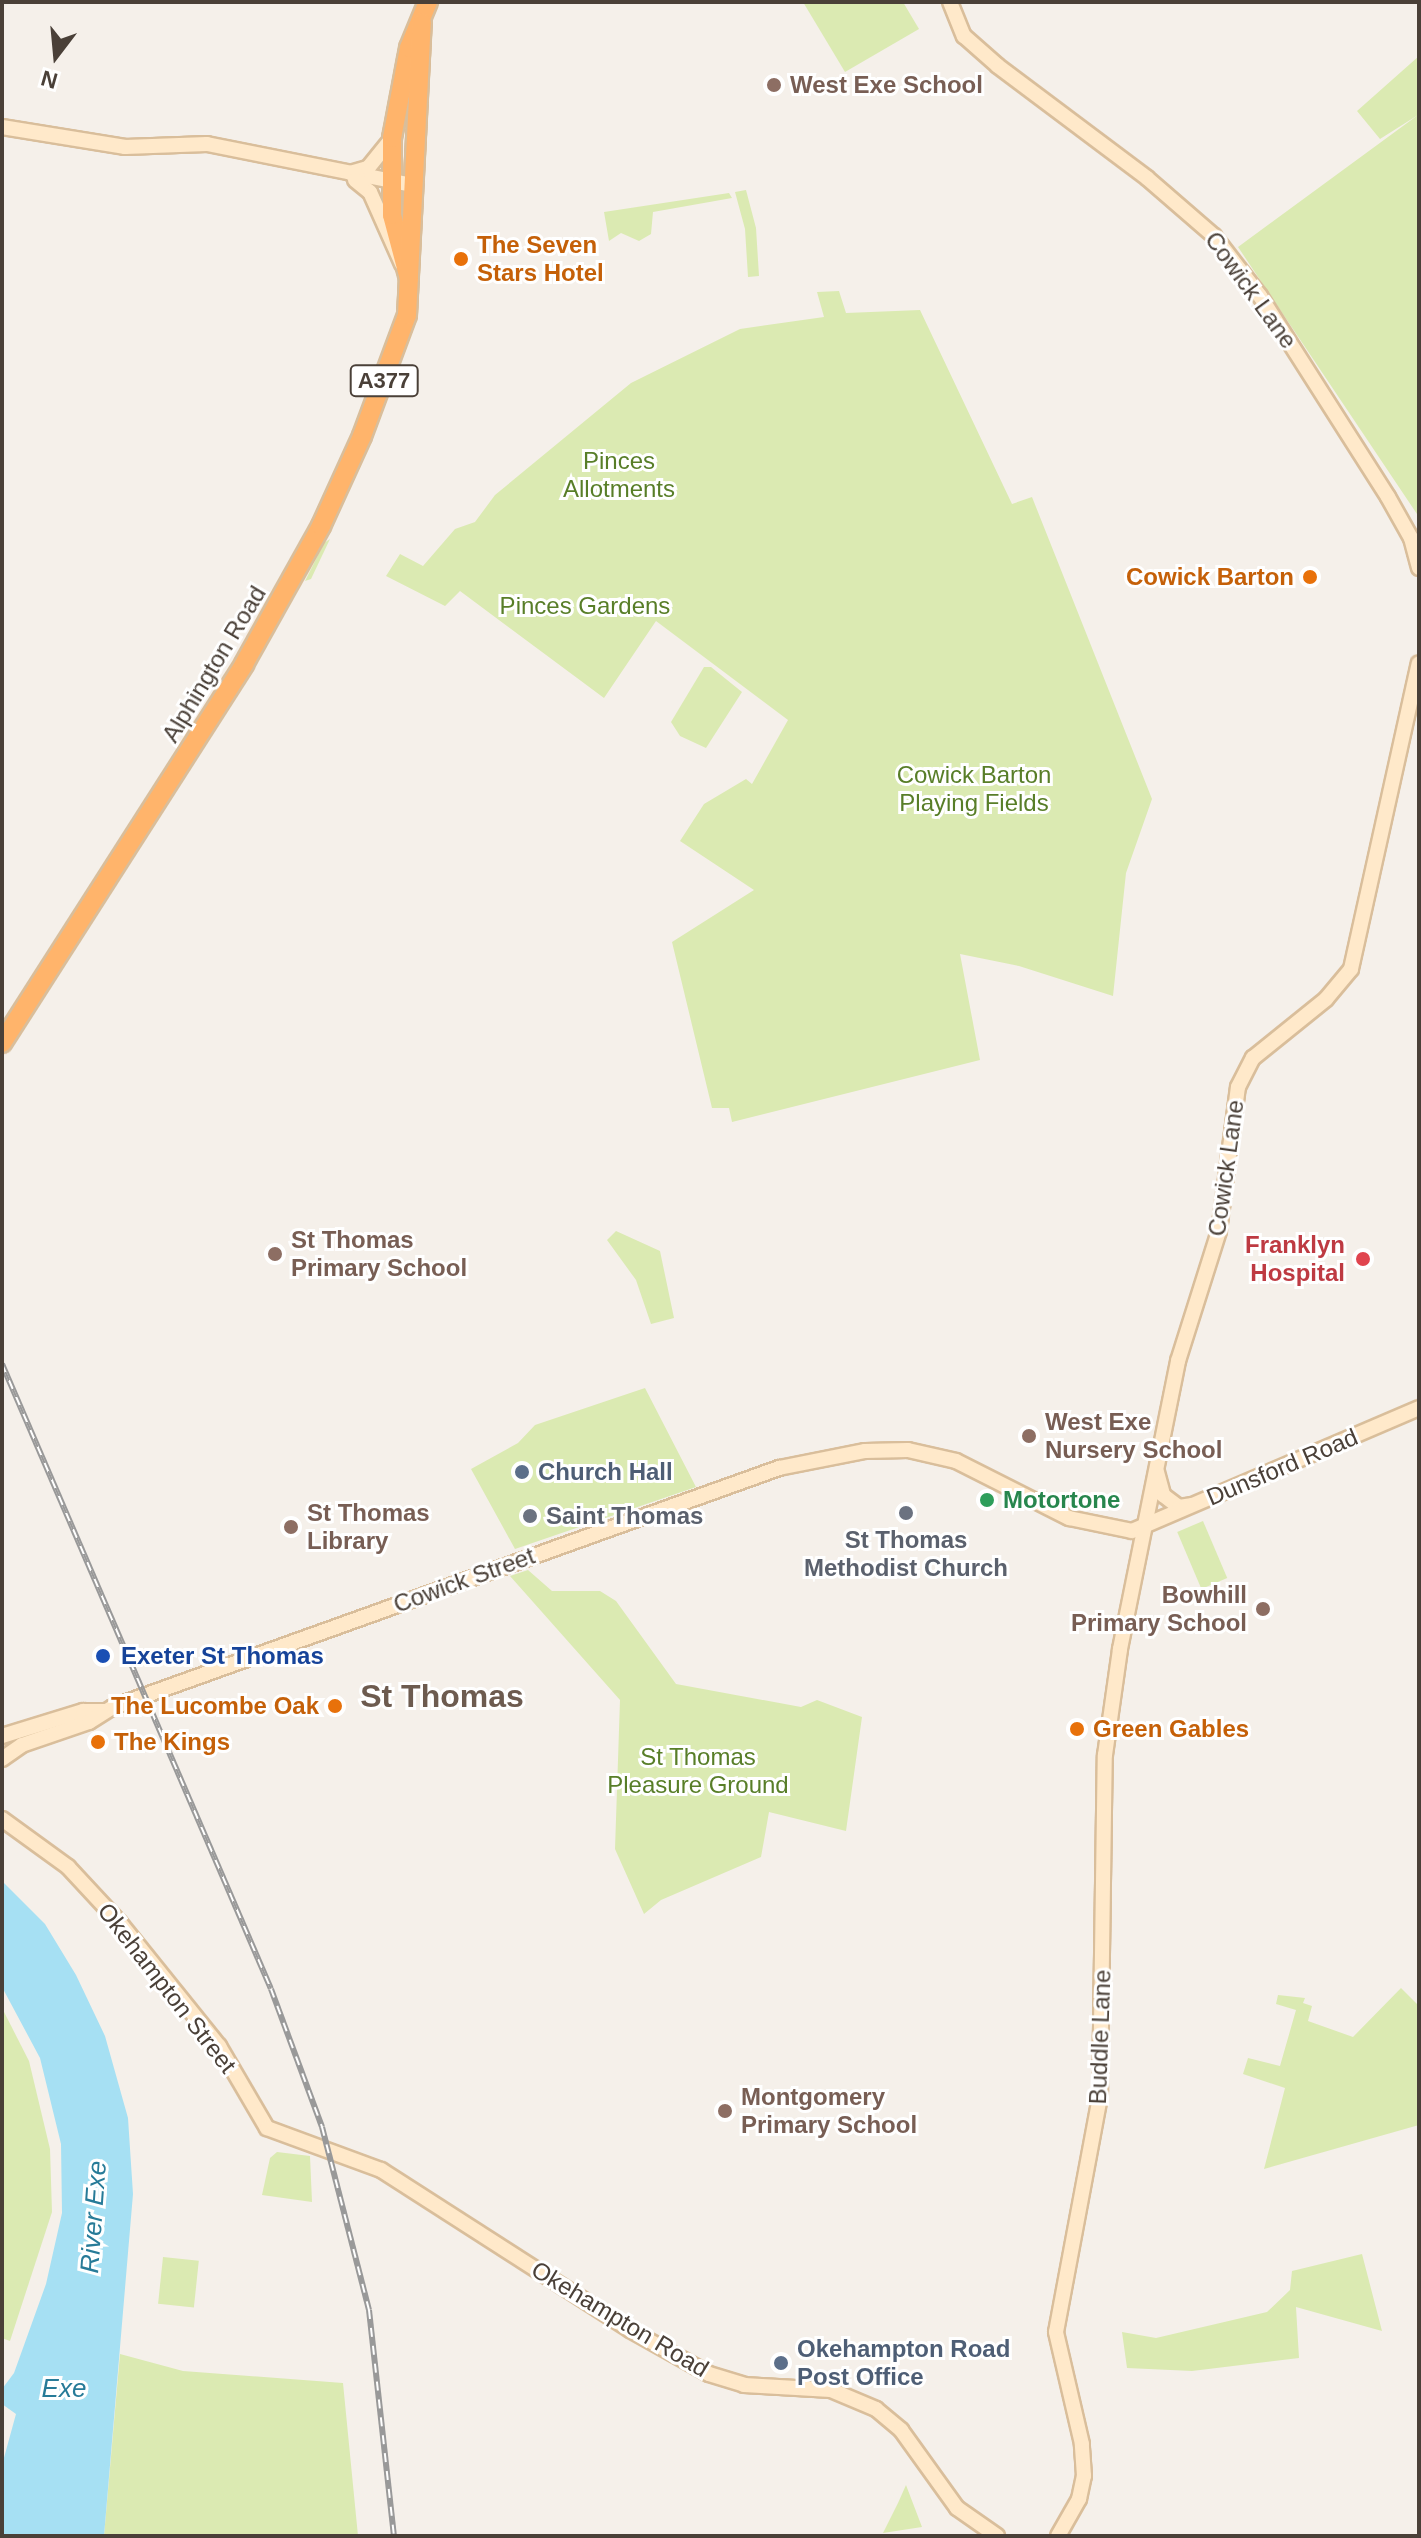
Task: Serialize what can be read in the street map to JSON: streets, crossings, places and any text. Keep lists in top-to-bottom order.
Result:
{
  "streets": {
    "highway": ["A377", "Alphington Road"],
    "street": [
      "Cowick Lane",
      "Dunsford Road",
      "Cowick Street",
      "Okehampton Street",
      "Buddle Lane",
      "Okehampton Road"
    ]
  },
  "crossings": [
    ["Cowick Lane", "Dunsford Road"],
    ["Cowick Lane", "Cowick Street"],
    ["Cowick Lane", "Buddle Lane"],
    ["Dunsford Road", "Cowick Street"],
    ["Dunsford Road", "Buddle Lane"],
    ["Cowick Street", "Buddle Lane"],
    ["Okehampton Street", "Okehampton Road"]
  ],
  "districts": ["St Thomas"],
  "water": ["River Exe", "Exe"],
  "parks": [
    "Pinces Allotments",
    "Pinces Gardens",
    "Cowick Barton Playing Fields",
    "St Thomas Pleasure Ground"
  ],
  "places": [
    "West Exe School",
    "The Seven Stars Hotel",
    "Cowick Barton",
    "St Thomas Primary School",
    "Franklyn Hospital",
    "West Exe Nursery School",
    "Church Hall",
    "Motortone",
    "St Thomas Methodist Church",
    "Saint Thomas",
    "St Thomas Library",
    "Bowhill Primary School",
    "Exeter St Thomas",
    "The Lucombe Oak",
    "Green Gables",
    "The Kings",
    "Montgomery Primary School",
    "Okehampton Road Post Office"
  ],
  "north": "bottom"
}
